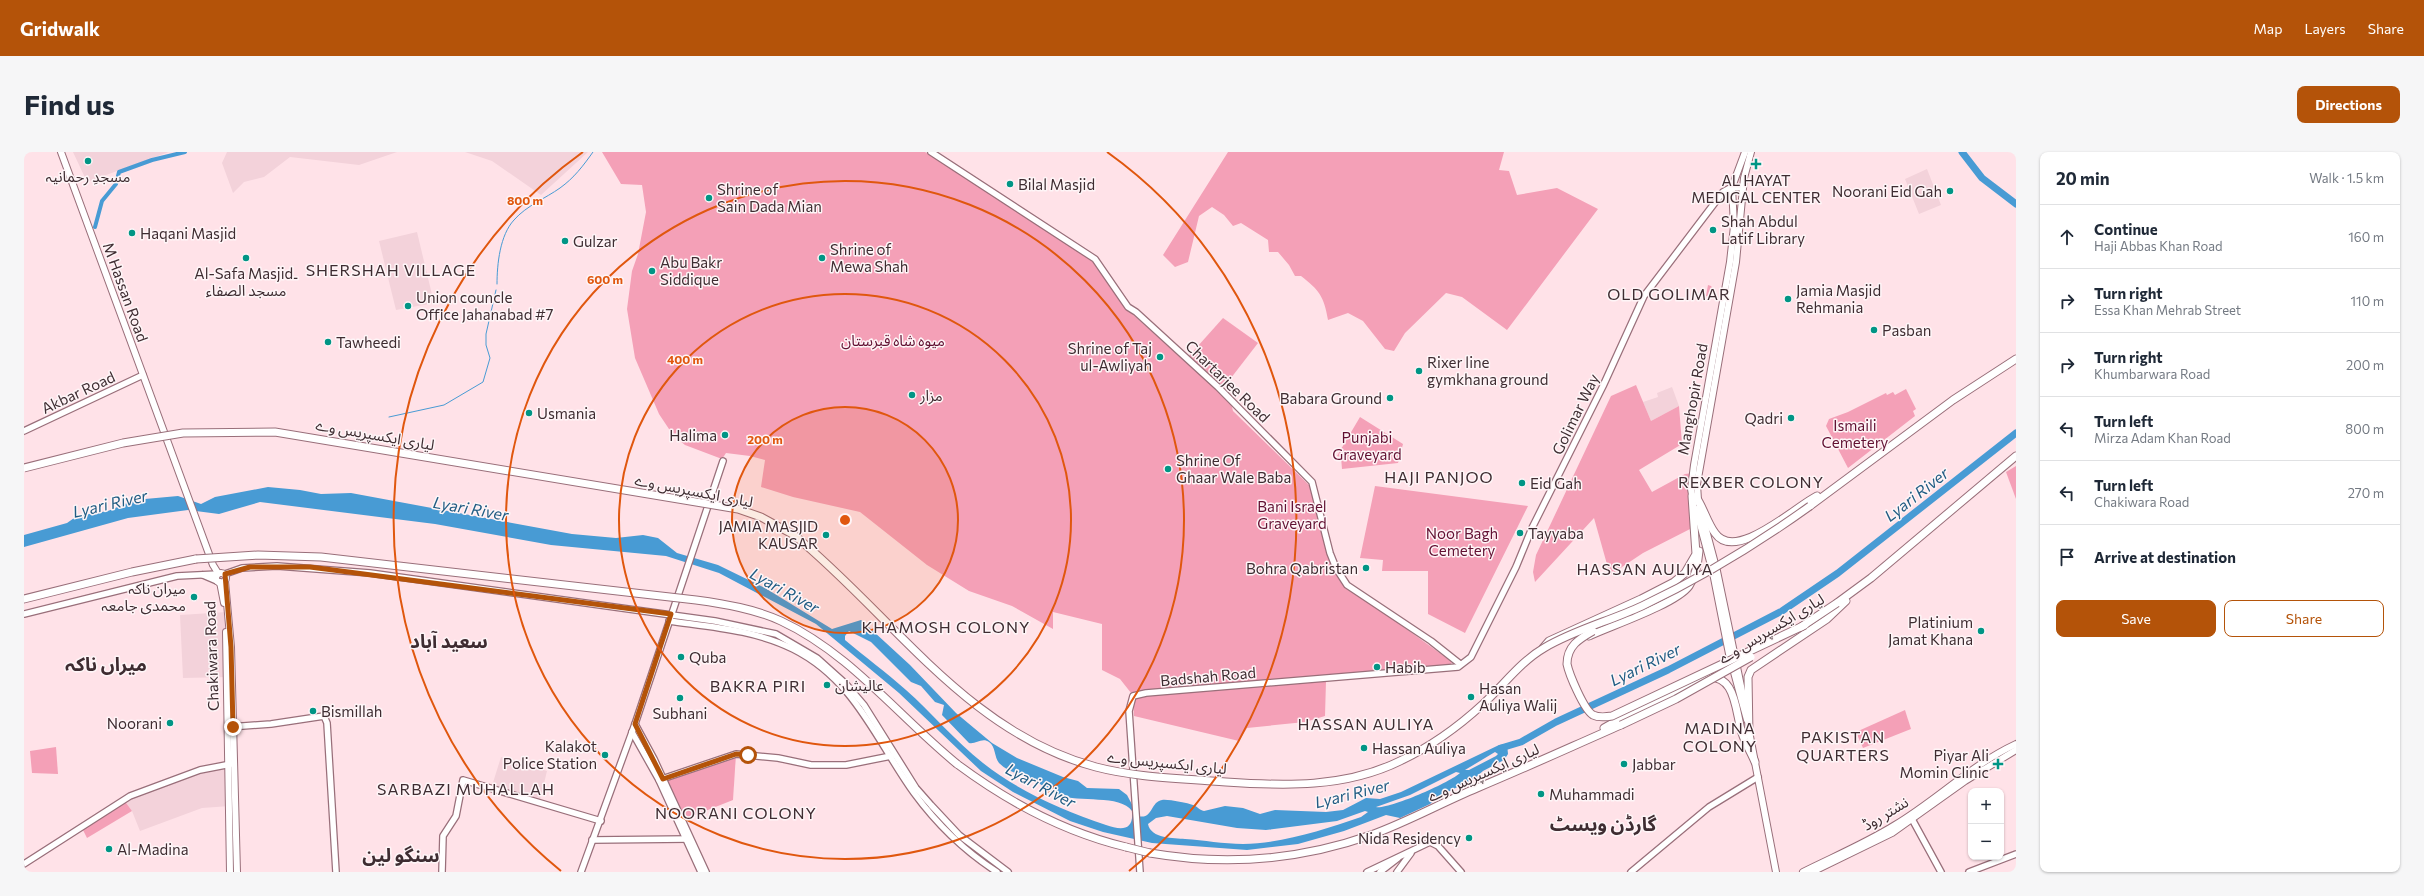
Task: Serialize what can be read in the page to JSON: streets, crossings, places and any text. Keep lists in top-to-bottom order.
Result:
{
  "streets": {
    "highway": ["لیاری ایکسپریس وے"],
    "main road": [
      "M Hassan Road",
      "Chartarjee Road",
      "Akbar Road",
      "Manghopir Road",
      "Golimar Way",
      "Chakiwara Road",
      "Badshah Road",
      "نشتر روڈ"
    ]
  },
  "crossings": [
    ["M Hassan Road", "Akbar Road"],
    ["M Hassan Road", "Chakiwara Road"],
    ["Chartarjee Road", "Golimar Way"],
    ["Chartarjee Road", "Badshah Road"],
    ["Manghopir Road", "Golimar Way"],
    ["Golimar Way", "Badshah Road"]
  ],
  "districts": [
    "SHERSHAH VILLAGE",
    "OLD GOLIMAR",
    "HAJI PANJOO",
    "REXBER COLONY",
    "HASSAN AULIYA",
    "KHAMOSH COLONY",
    "سعید آباد",
    "میراں ناکہ",
    "BAKRA PIRI",
    "HASSAN AULIYA",
    "MADINA COLONY",
    "PAKISTAN QUARTERS",
    "SARBAZI MUHALLAH",
    "NOORANI COLONY",
    "گارڈن ویسٹ",
    "سنگو لین"
  ],
  "water": ["Lyari River"],
  "parks": [
    "میوہ شاہ قبرستان",
    "Ismaili Cemetery",
    "Punjabi Graveyard",
    "Bani Israel Graveyard",
    "Noor Bagh Cemetery"
  ],
  "places": {
    "other": [
      "مسجدِ رحمانیہ",
      "Bilal Masjid",
      "Noorani Eid Gah",
      "Shrine of Sain Dada Mian",
      "Shah Abdul Latif Library",
      "Haqani Masjid",
      "Gulzar",
      "Al-Safa Masjid۔ مسجد الصفاء",
      "Shrine of Mewa Shah",
      "Abu Bakr Siddique",
      "Jamia Masjid Rehmania",
      "Union councle Office Jahanabad #7",
      "Pasban",
      "Tawheedi",
      "Shrine of Taj ul-Awliyah",
      "Rixer line gymkhana ground",
      "مزار",
      "Babara Ground",
      "Usmania",
      "Qadri",
      "Halima",
      "Shrine Of Ghaar Wale Baba",
      "Eid Gah",
      "Tayyaba",
      "JAMIA MASJID KAUSAR",
      "Bohra Qabristan",
      "میران ناکہ محمدی جامعہ",
      "Platinium Jamat Khana",
      "Quba",
      "Habib",
      "عالیشان",
      "Hasan Auliya Walij",
      "Subhani",
      "Bismillah",
      "Noorani",
      "Hassan Auliya",
      "Kalakot Police Station",
      "Jabbar",
      "Muhammadi",
      "Nida Residency",
      "Al-Madina"
    ],
    "health": ["AL HAYAT MEDICAL CENTER", "Piyar Ali Momin Clinic"]
  },
  "page": {
    "header": "Gridwalk",
    "nav": ["Map", "Layers", "Share"],
    "buttons": [
      "Directions",
      ["Save", "Share"]
    ],
    "title": "Find us",
    "heading": ["20 min", "Walk · 1.5 km"],
    "list": [
      ["Continue", "Haji Abbas Khan Road", "160 m"],
      ["Turn right", "Essa Khan Mehrab Street", "110 m"],
      ["Turn right", "Khumbarwara Road", "200 m"],
      ["Turn left", "Mirza Adam Khan Road", "800 m"],
      ["Turn left", "Chakiwara Road", "270 m"],
      "Arrive at destination"
    ],
    "map_buttons": ["+", "−"]
  },
  "rings": [
    "800 m",
    "600 m",
    "400 m",
    "200 m"
  ]
}
